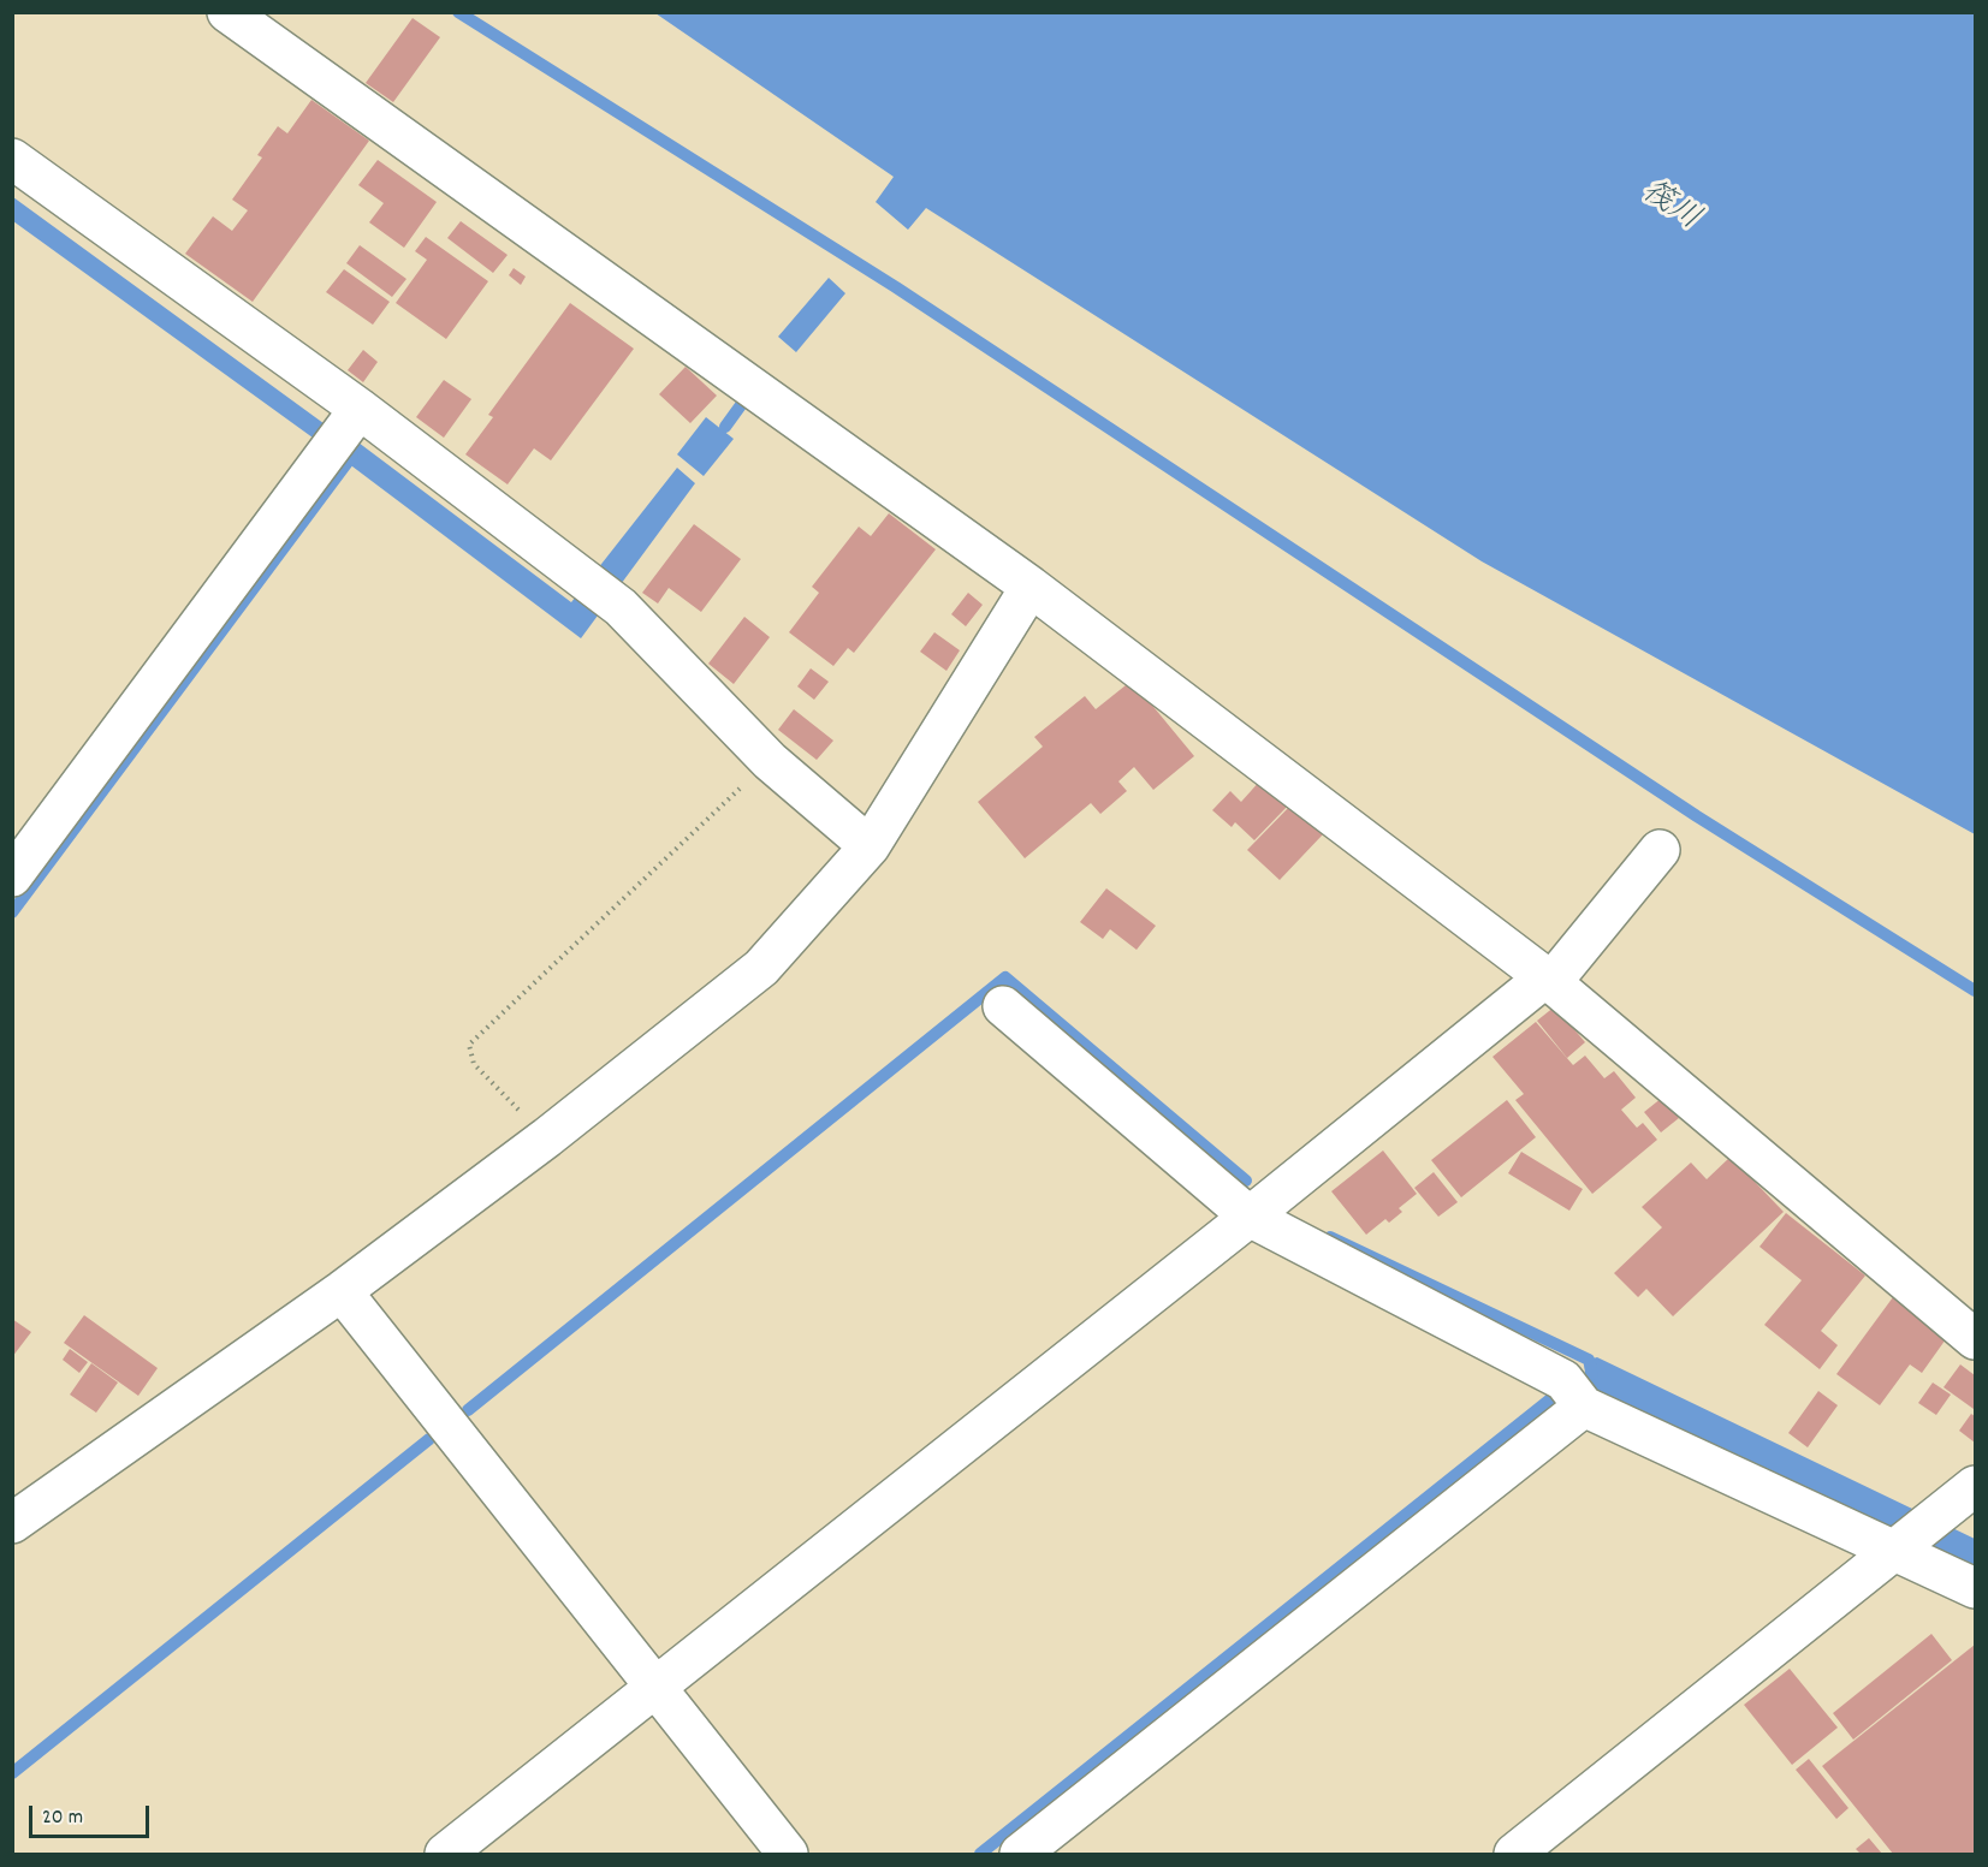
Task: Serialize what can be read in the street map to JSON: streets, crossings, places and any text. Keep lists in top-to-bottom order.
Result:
{
  "water": ["筏川"],
  "scale_bar": "20 m"
}
